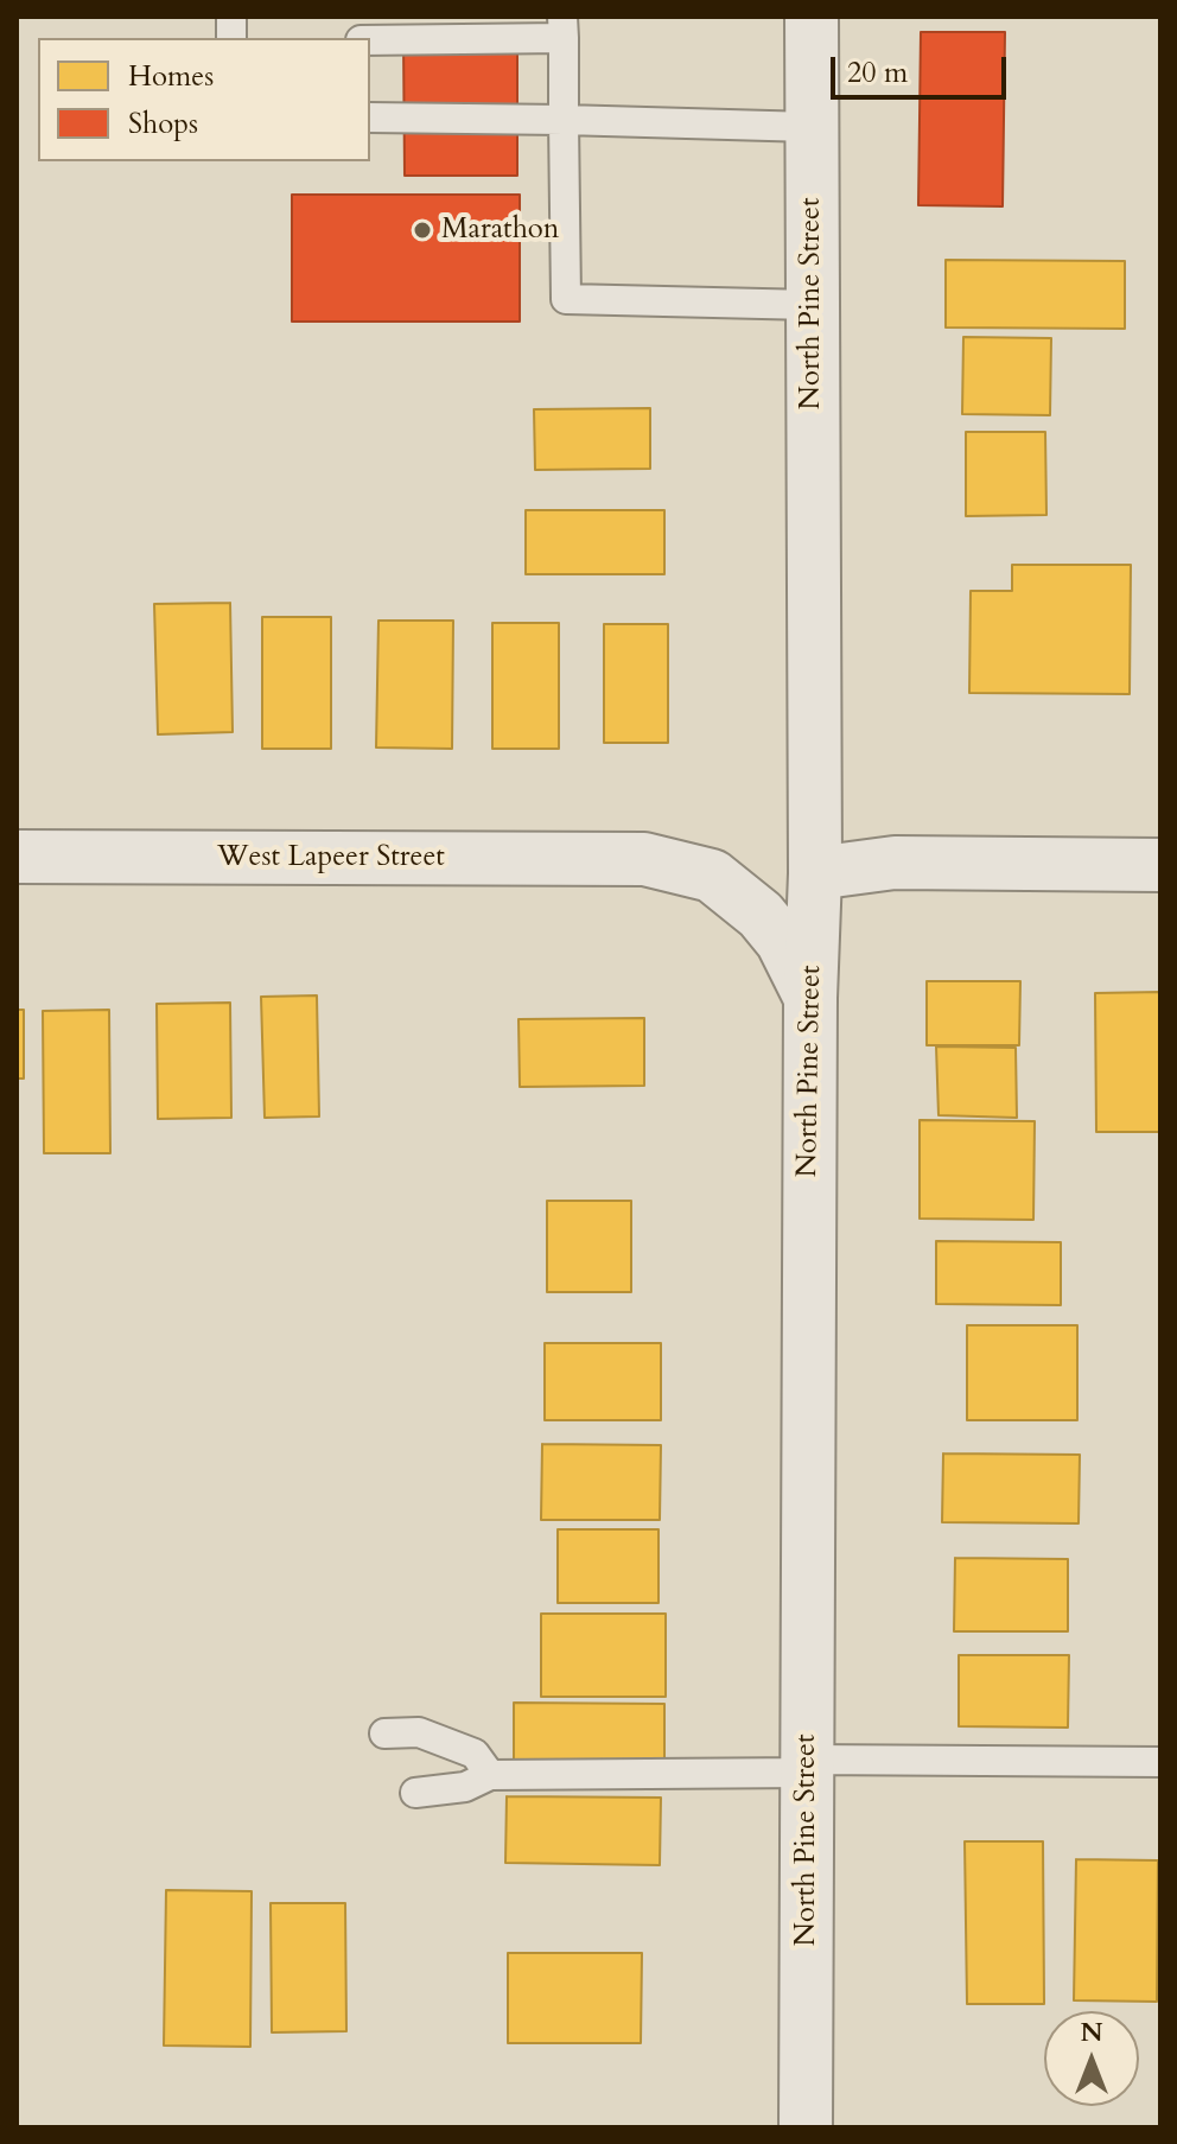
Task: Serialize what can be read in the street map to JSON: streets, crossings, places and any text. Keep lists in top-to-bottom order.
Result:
{
  "streets": {
    "street": ["North Pine Street", "West Lapeer Street"]
  },
  "crossings": [
    ["North Pine Street", "West Lapeer Street"]
  ],
  "places": ["Marathon"],
  "legend": ["Homes", "Shops"],
  "scale_bar": "20 m",
  "north": "top"
}
